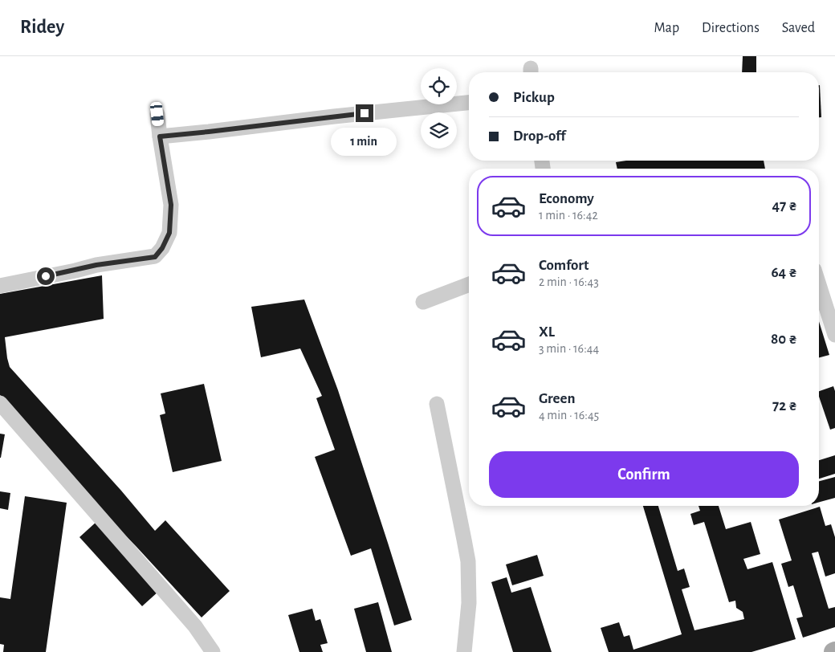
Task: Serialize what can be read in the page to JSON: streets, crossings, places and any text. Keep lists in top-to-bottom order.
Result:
{
  "page": {
    "header": "Ridey",
    "nav": ["Map", "Directions", "Saved"],
    "banner": ["Pickup", "Drop-off"],
    "bubble": "1 min",
    "list": [
      {
        "name": "Economy",
        "note": "1 min · 16:42",
        "value": "47 ₴"
      },
      {
        "name": "Comfort",
        "note": "2 min · 16:43",
        "value": "64 ₴"
      },
      {
        "name": "XL",
        "note": "3 min · 16:44",
        "value": "80 ₴"
      },
      {
        "name": "Green",
        "note": "4 min · 16:45",
        "value": "72 ₴"
      }
    ],
    "buttons": "Confirm"
  }
}
